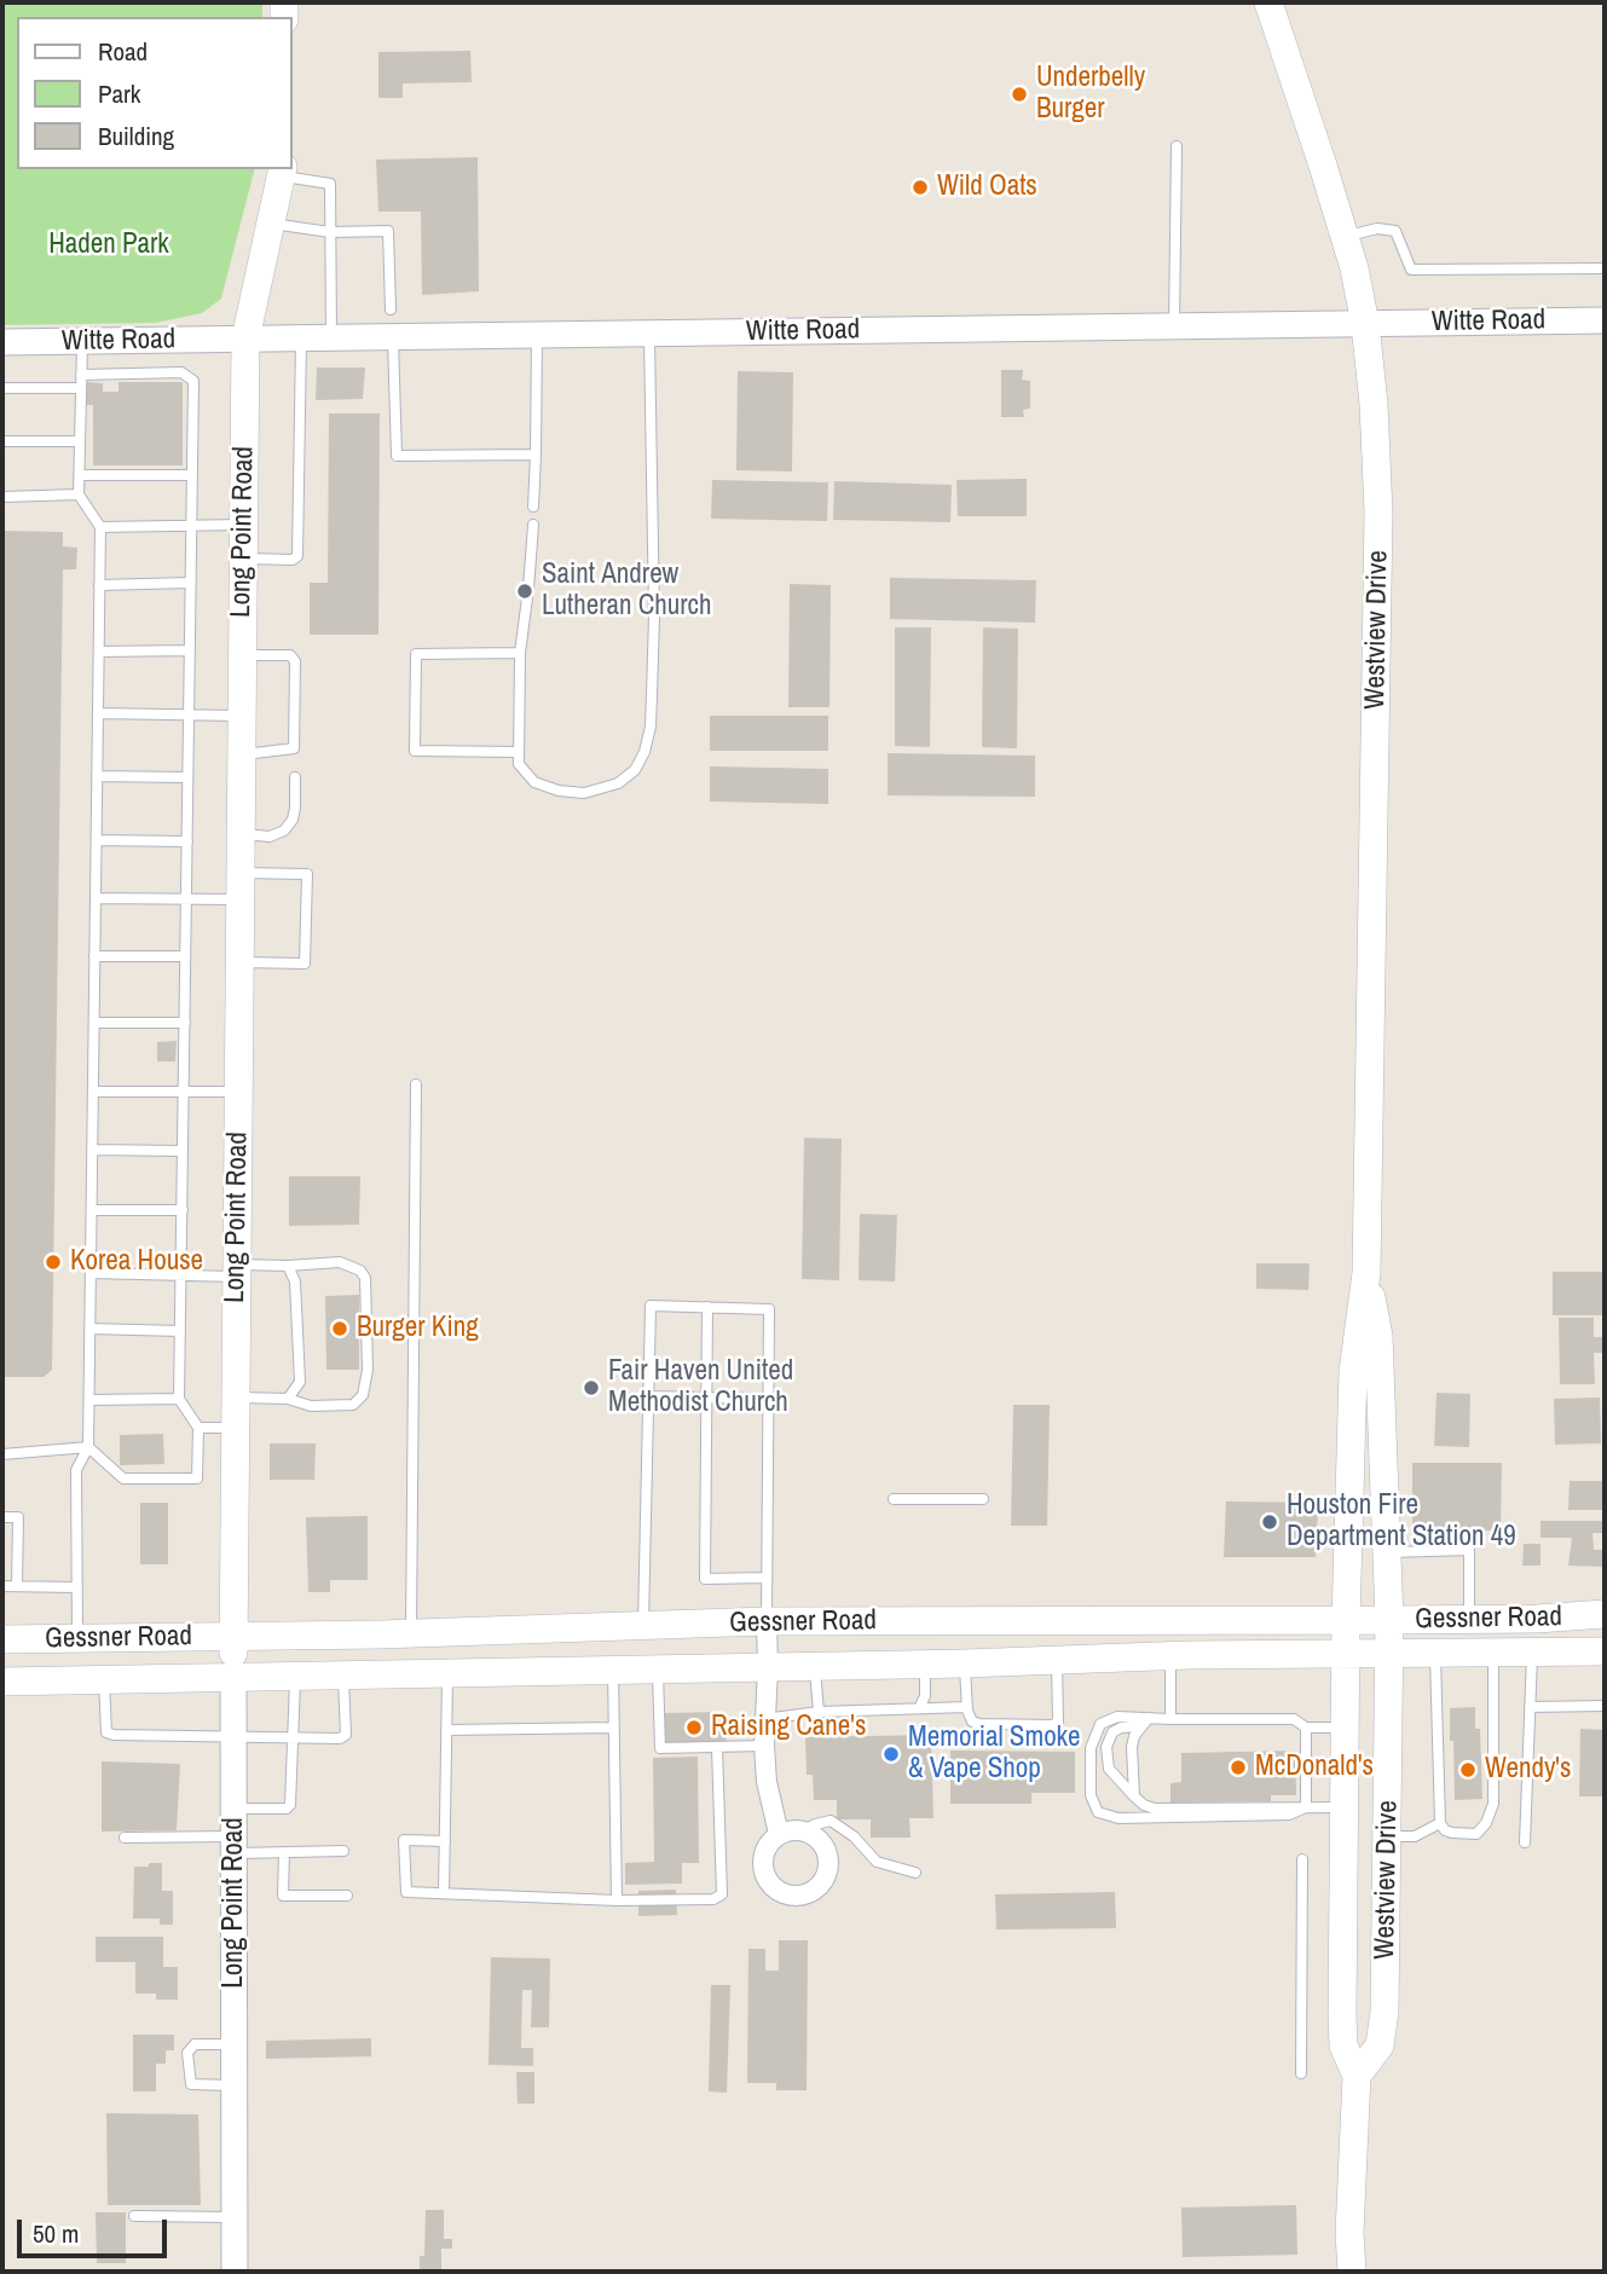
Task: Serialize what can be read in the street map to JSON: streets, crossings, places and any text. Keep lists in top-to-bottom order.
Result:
{
  "streets": {
    "main road": ["Long Point Road", "Westview Drive", "Gessner Road"],
    "street": ["Witte Road"]
  },
  "crossings": [
    ["Witte Road", "Long Point Road"],
    ["Witte Road", "Westview Drive"],
    ["Long Point Road", "Gessner Road"],
    ["Westview Drive", "Gessner Road"]
  ],
  "parks": ["Haden Park"],
  "places": [
    "Underbelly Burger",
    "Wild Oats",
    "Saint Andrew Lutheran Church",
    "Korea House",
    "Burger King",
    "Fair Haven United Methodist Church",
    "Houston Fire Department Station 49",
    "Raising Cane's",
    "Memorial Smoke & Vape Shop",
    "McDonald's",
    "Wendy's"
  ],
  "legend": ["Road", "Park", "Building"],
  "scale_bar": "50 m"
}
